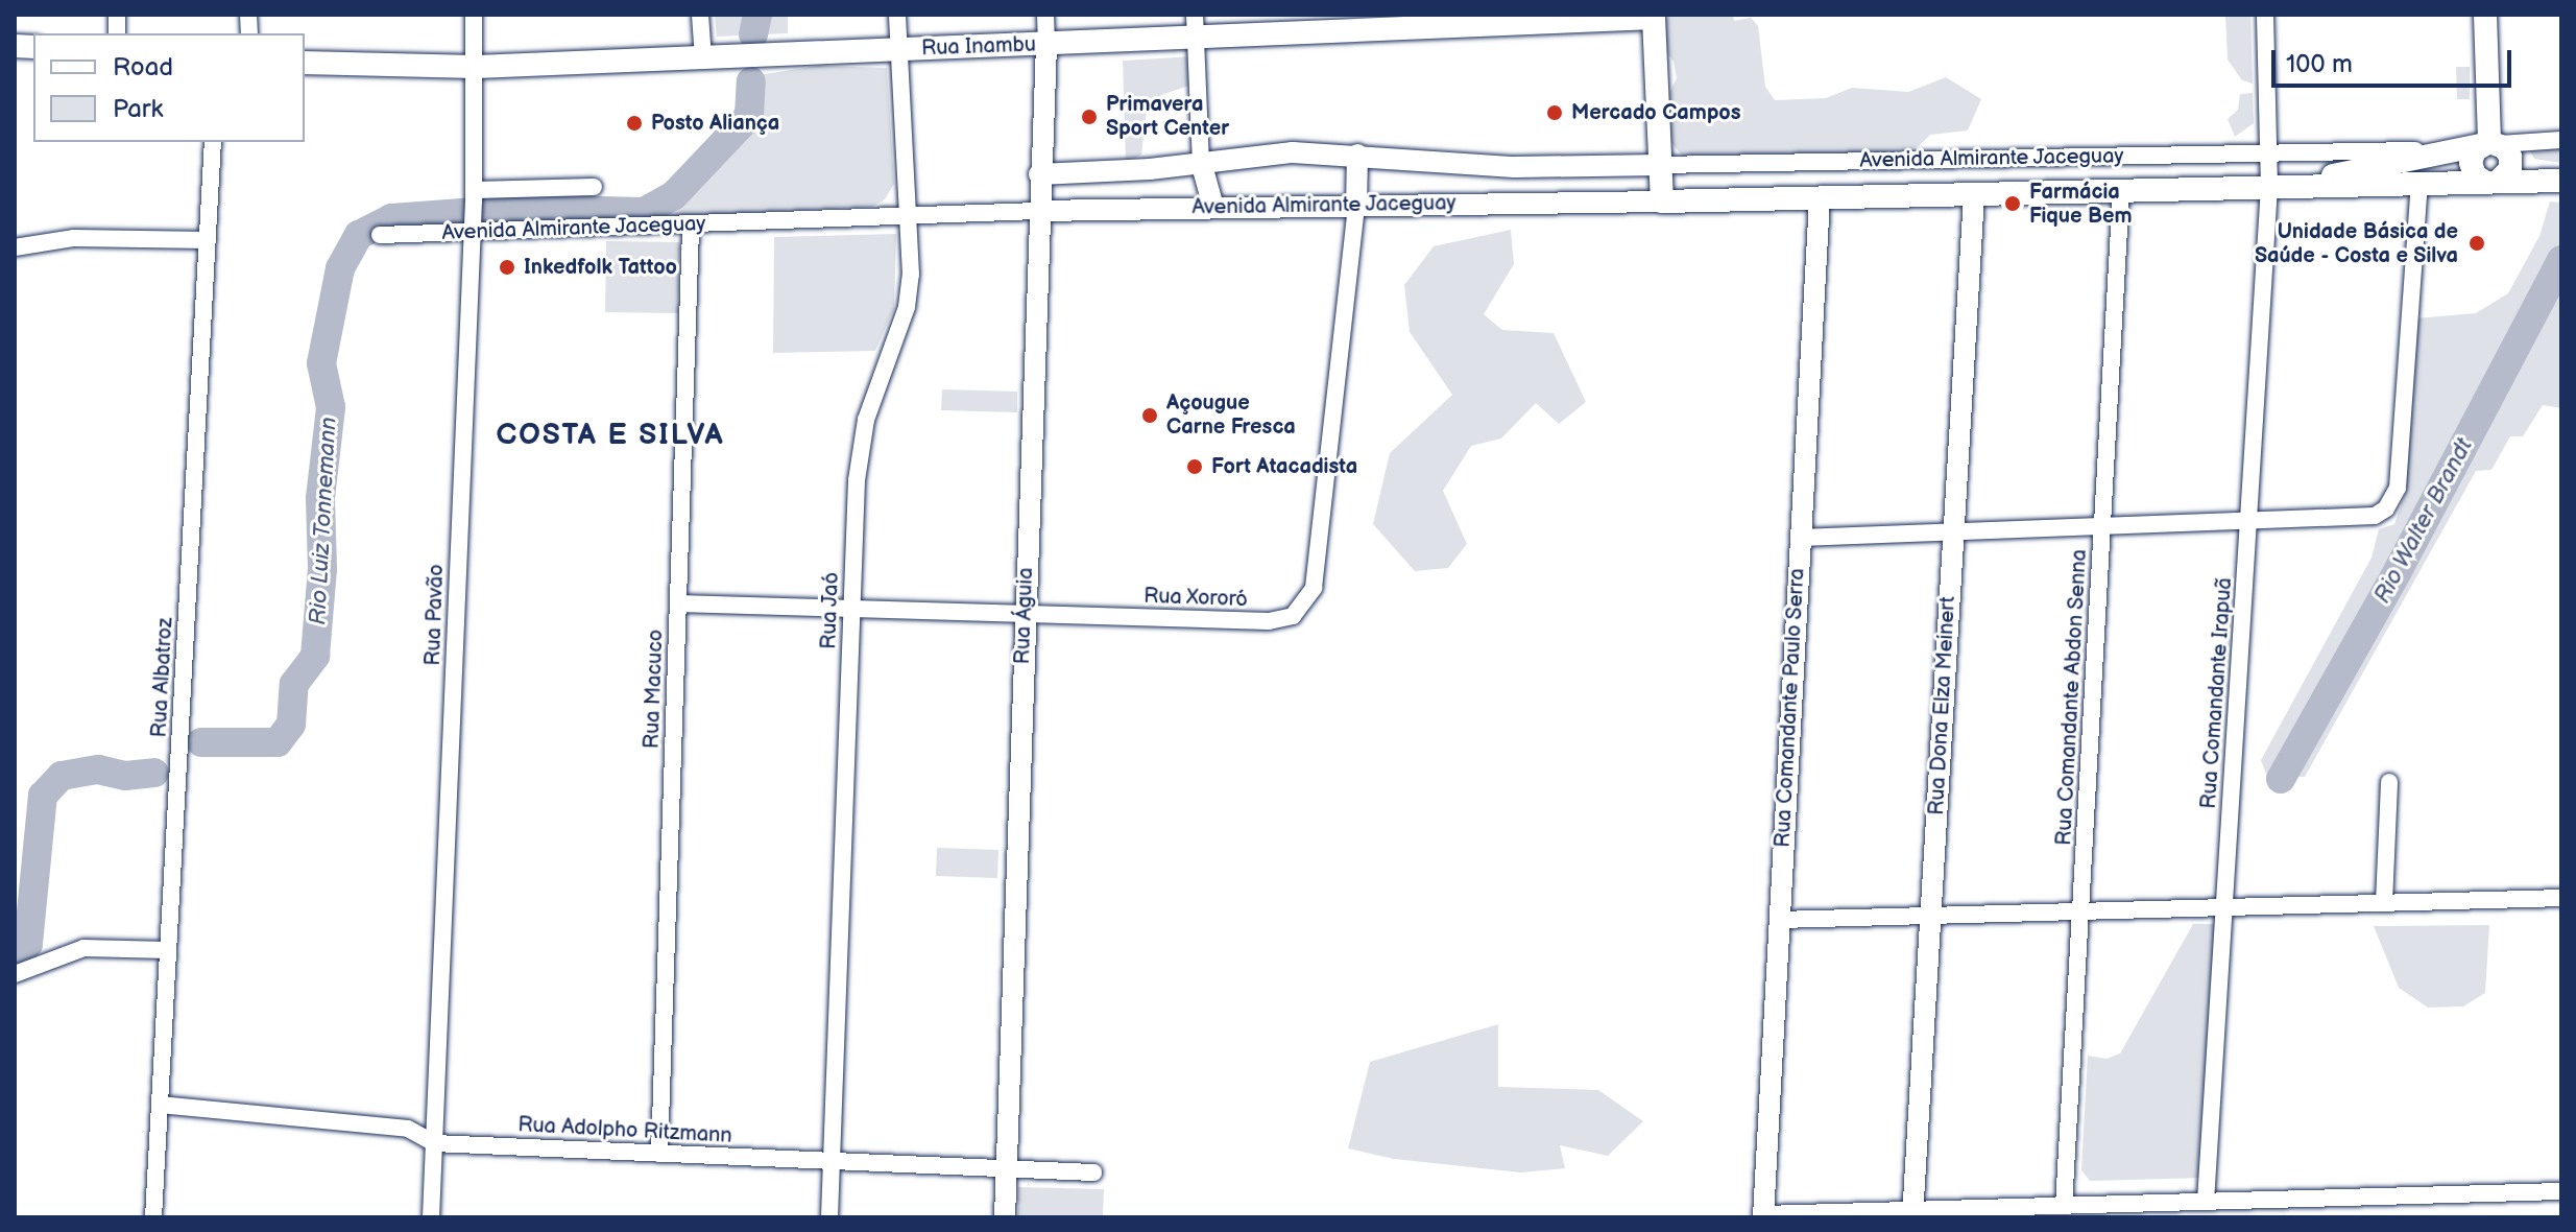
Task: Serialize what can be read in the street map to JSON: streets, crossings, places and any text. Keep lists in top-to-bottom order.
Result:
{
  "streets": {
    "main road": ["Rua Inambu", "Avenida Almirante Jaceguay"],
    "street": [
      "Rua Xororó",
      "Rua Jaó",
      "Rua Pavão",
      "Rua Águia",
      "Rua Albatroz",
      "Rua Macuco",
      "Rua Comandante Irapuã",
      "Rua Comandante Abdon Senna",
      "Rua Dona Elza Meinert",
      "Rua Comandante Paulo Serra",
      "Rua Adolpho Ritzmann"
    ]
  },
  "crossings": [
    ["Rua Inambu", "Rua Jaó"],
    ["Rua Inambu", "Rua Pavão"],
    ["Rua Inambu", "Rua Águia"],
    ["Avenida Almirante Jaceguay", "Rua Xororó"],
    ["Avenida Almirante Jaceguay", "Rua Jaó"],
    ["Avenida Almirante Jaceguay", "Rua Pavão"],
    ["Avenida Almirante Jaceguay", "Rua Águia"],
    ["Avenida Almirante Jaceguay", "Rua Macuco"],
    ["Avenida Almirante Jaceguay", "Rua Comandante Irapuã"],
    ["Avenida Almirante Jaceguay", "Rua Comandante Abdon Senna"],
    ["Avenida Almirante Jaceguay", "Rua Dona Elza Meinert"],
    ["Avenida Almirante Jaceguay", "Rua Comandante Paulo Serra"],
    ["Rua Xororó", "Rua Jaó"],
    ["Rua Xororó", "Rua Águia"],
    ["Rua Xororó", "Rua Macuco"],
    ["Rua Jaó", "Rua Adolpho Ritzmann"],
    ["Rua Pavão", "Rua Adolpho Ritzmann"],
    ["Rua Águia", "Rua Adolpho Ritzmann"],
    ["Rua Albatroz", "Rua Adolpho Ritzmann"],
    ["Rua Macuco", "Rua Adolpho Ritzmann"]
  ],
  "districts": ["COSTA E SILVA"],
  "water": ["Rio Luiz Tonnemann", "Rio Walter Brandt"],
  "places": [
    "Mercado Campos",
    "Primavera Sport Center",
    "Posto Aliança",
    "Farmácia Fique Bem",
    "Unidade Básica de Saúde - Costa e Silva",
    "Inkedfolk Tattoo",
    "Açougue Carne Fresca",
    "Fort Atacadista"
  ],
  "legend": ["Road", "Park"],
  "scale_bar": "100 m"
}
